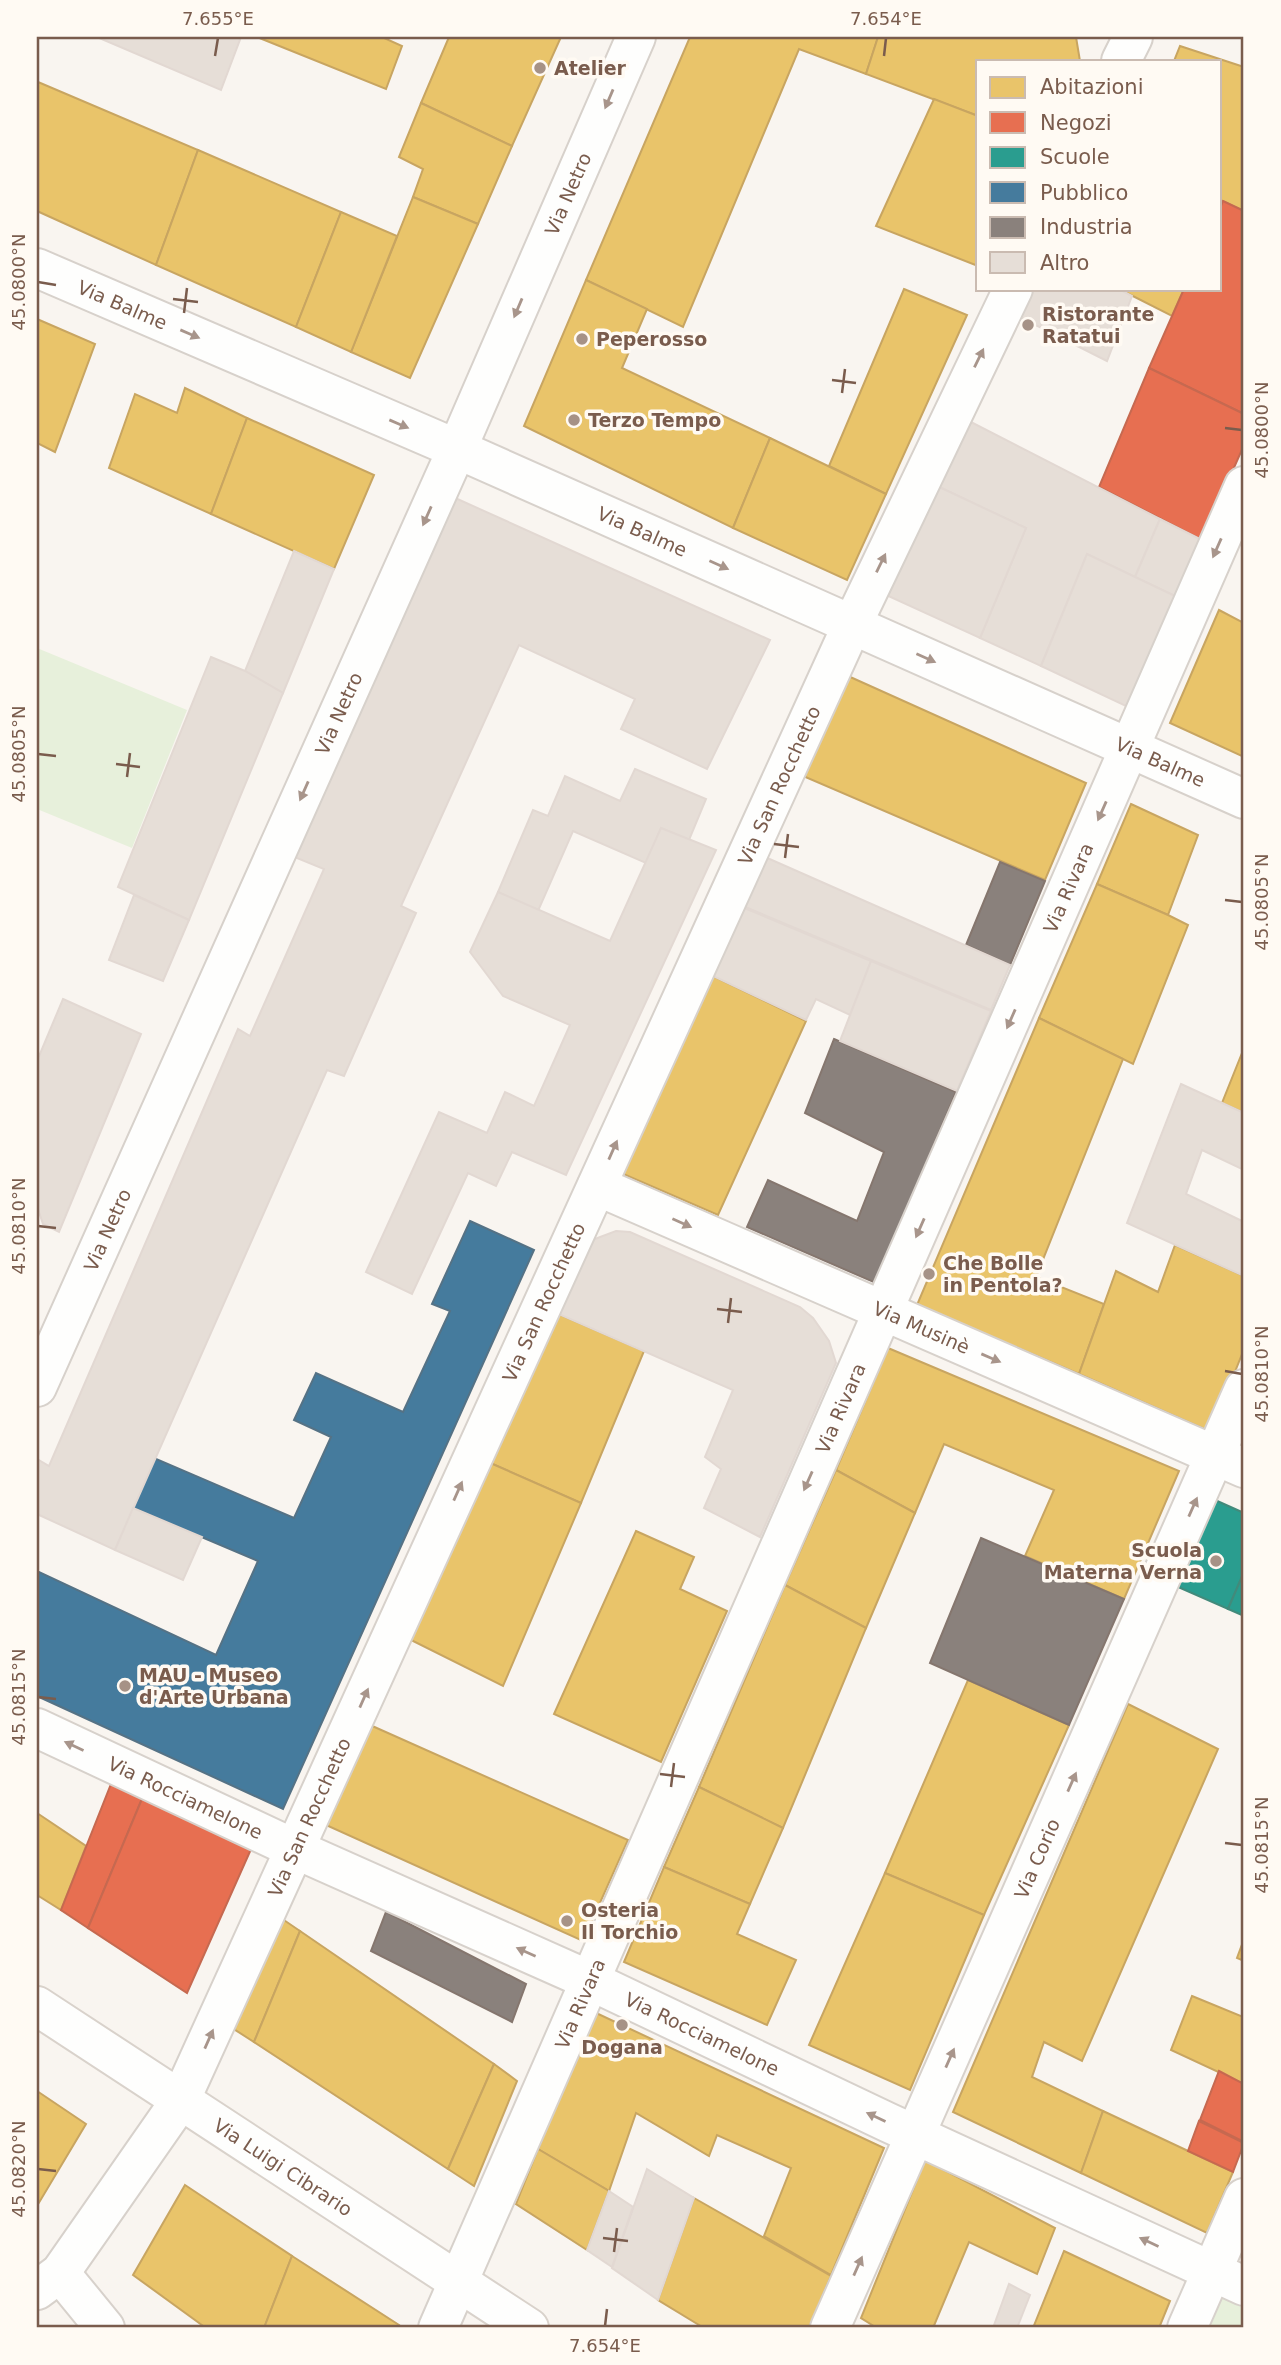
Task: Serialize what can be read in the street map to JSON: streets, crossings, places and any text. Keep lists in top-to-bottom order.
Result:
{
  "streets": {
    "street": [
      "Via Netro",
      "Via Balme",
      "Via San Rocchetto",
      "Via Rivara",
      "Via Musinè",
      "Via Rocciamelone",
      "Via Corio",
      "Via Luigi Cibrario"
    ]
  },
  "crossings": [
    ["Via Netro", "Via Balme"],
    ["Via Balme", "Via San Rocchetto"],
    ["Via Balme", "Via Rivara"],
    ["Via San Rocchetto", "Via Musinè"],
    ["Via San Rocchetto", "Via Rocciamelone"],
    ["Via San Rocchetto", "Via Luigi Cibrario"],
    ["Via Rivara", "Via Musinè"],
    ["Via Rivara", "Via Rocciamelone"],
    ["Via Rivara", "Via Luigi Cibrario"],
    ["Via Musinè", "Via Corio"],
    ["Via Rocciamelone", "Via Corio"]
  ],
  "one_way": [
    "Via Netro",
    "Via Balme",
    "Via San Rocchetto",
    "Via Rivara",
    "Via Musinè",
    "Via Rocciamelone",
    "Via Corio"
  ],
  "places": [
    "Atelier",
    "Ristorante Ratatui",
    "Peperosso",
    "Terzo Tempo",
    "Che Bolle in Pentola?",
    "Scuola Materna Verna",
    "MAU - Museo d'Arte Urbana",
    "Osteria Il Torchio",
    "Dogana"
  ],
  "legend": [
    "Abitazioni",
    "Negozi",
    "Scuole",
    "Pubblico",
    "Industria",
    "Altro"
  ],
  "coordinates": [
    "7.655°E",
    "7.654°E",
    "45.0800°N",
    "45.0805°N",
    "45.0810°N",
    "45.0815°N",
    "45.0820°N"
  ]
}
